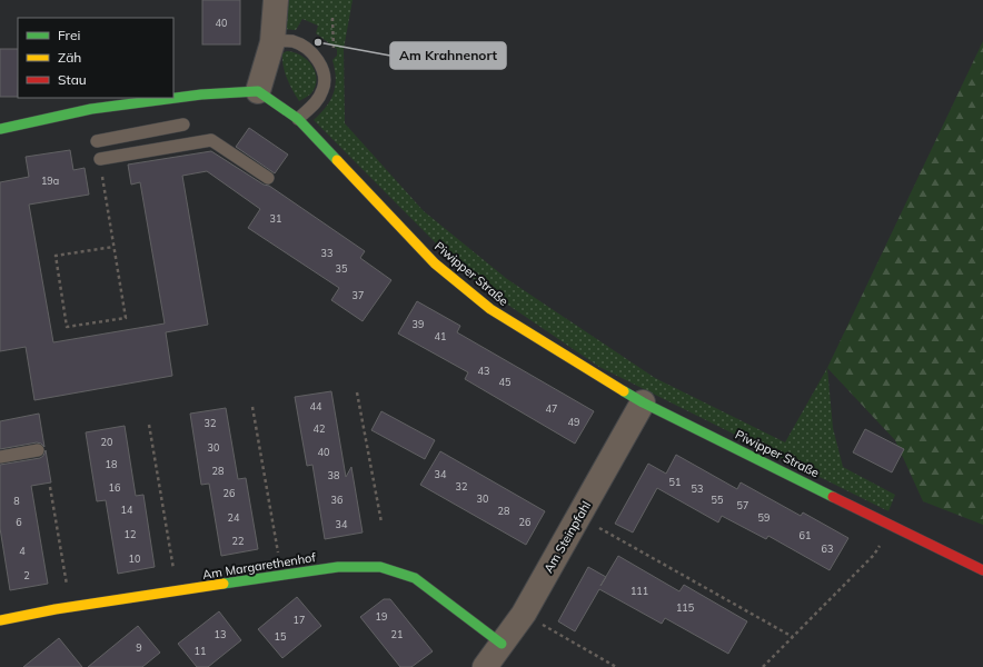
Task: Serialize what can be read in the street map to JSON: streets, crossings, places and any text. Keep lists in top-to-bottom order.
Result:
{
  "streets": {
    "street": ["Piwipper Straße", "Am Steinpfahl", "Am Margarethenhof"]
  },
  "crossings": [
    ["Piwipper Straße", "Am Steinpfahl"],
    ["Am Steinpfahl", "Am Margarethenhof"]
  ],
  "places": ["Am Krahnenort"],
  "house_numbers": [
    "40",
    "19a",
    "31",
    "33",
    "35",
    "37",
    "39",
    "41",
    "43",
    "45",
    "44",
    "47",
    "49",
    "32",
    "42",
    "20",
    "30",
    "40",
    "18",
    "28",
    "34",
    "38",
    "51",
    "32",
    "16",
    "53",
    "26",
    "30",
    "36",
    "55",
    "8",
    "57",
    "14",
    "28",
    "24",
    "59",
    "6",
    "26",
    "34",
    "12",
    "61",
    "22",
    "63",
    "4",
    "10",
    "2",
    "111",
    "115",
    "19",
    "17",
    "13",
    "21",
    "15",
    "9",
    "11"
  ],
  "legend": ["Frei", "Zäh", "Stau"]
}
